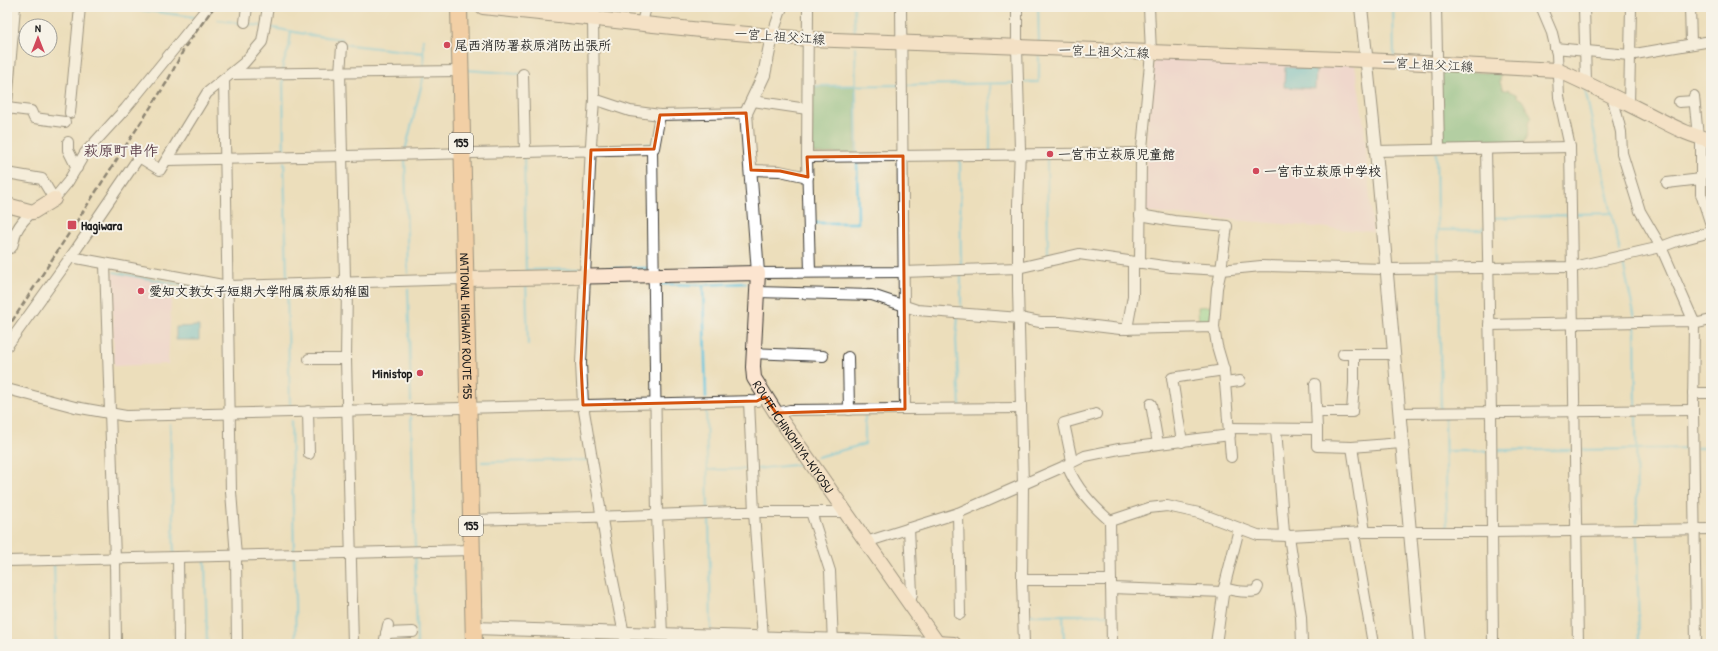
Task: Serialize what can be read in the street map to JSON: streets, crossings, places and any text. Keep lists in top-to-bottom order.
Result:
{
  "streets": {
    "highway": ["155", "NATIONAL HIGHWAY ROUTE 155"],
    "main road": ["一宮上祖父江線", "ROUTE ICHINOMIYA-KIYOSU"]
  },
  "districts": ["萩原町串作"],
  "places": {
    "other": [
      "尾西消防署萩原消防出張所",
      "一宮市立萩原児童館",
      "一宮市立萩原中学校",
      "愛知文教女子短期大学附属萩原幼稚園",
      "Ministop"
    ],
    "transit": ["Hagiwara"]
  },
  "north": "top"
}
